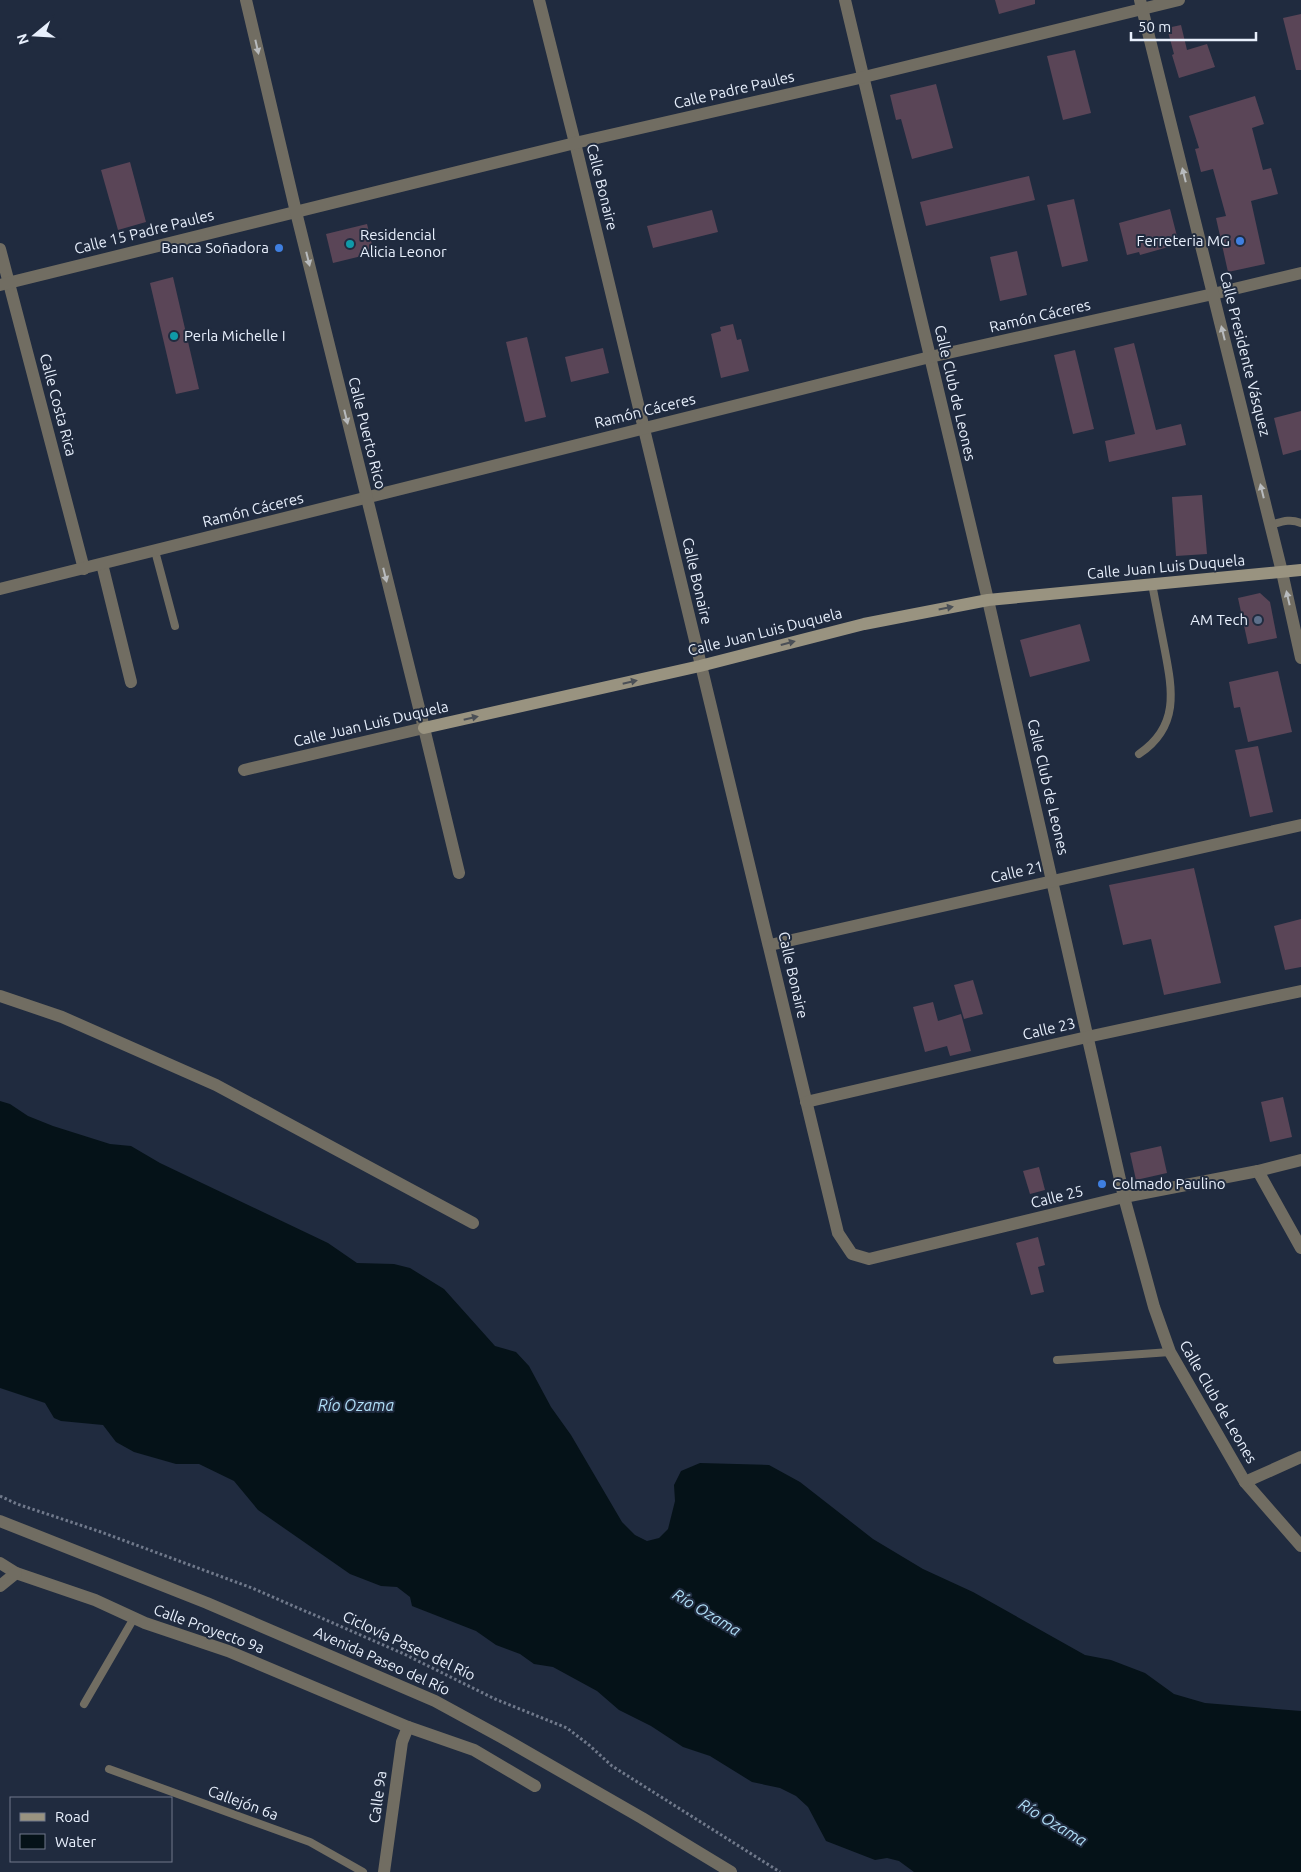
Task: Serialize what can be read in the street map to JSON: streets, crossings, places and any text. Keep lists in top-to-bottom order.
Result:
{
  "streets": {
    "main road": ["Calle Juan Luis Duquela"],
    "street": [
      "Calle Padre Paules",
      "Calle Bonaire",
      "Calle 15 Padre Paules",
      "Ramón Cáceres",
      "Calle Presidente Vásquez",
      "Calle Club de Leones",
      "Calle Costa Rica",
      "Calle Puerto Rico",
      "Calle 21",
      "Calle 23",
      "Calle 25",
      "Calle Proyecto 9a",
      "Avenida Paseo del Río",
      "Calle 9a"
    ],
    "lane": ["Callejón 6a"],
    "path": ["Ciclovía Paseo del Río"]
  },
  "crossings": [
    ["Calle Padre Paules", "Calle Bonaire"],
    ["Calle Padre Paules", "Calle 15 Padre Paules"],
    ["Calle Padre Paules", "Calle Presidente Vásquez"],
    ["Calle Padre Paules", "Calle Club de Leones"],
    ["Calle Padre Paules", "Calle Puerto Rico"],
    ["Calle Bonaire", "Ramón Cáceres"],
    ["Calle Bonaire", "Calle Juan Luis Duquela"],
    ["Calle Bonaire", "Calle 21"],
    ["Calle Bonaire", "Calle 23"],
    ["Calle Bonaire", "Calle 25"],
    ["Calle 15 Padre Paules", "Calle Costa Rica"],
    ["Calle 15 Padre Paules", "Calle Puerto Rico"],
    ["Ramón Cáceres", "Calle Presidente Vásquez"],
    ["Ramón Cáceres", "Calle Club de Leones"],
    ["Ramón Cáceres", "Calle Costa Rica"],
    ["Ramón Cáceres", "Calle Puerto Rico"],
    ["Calle Presidente Vásquez", "Calle Juan Luis Duquela"],
    ["Calle Club de Leones", "Calle Juan Luis Duquela"],
    ["Calle Club de Leones", "Calle 21"],
    ["Calle Club de Leones", "Calle 23"],
    ["Calle Club de Leones", "Calle 25"],
    ["Calle Puerto Rico", "Calle Juan Luis Duquela"],
    ["Calle Proyecto 9a", "Calle 9a"]
  ],
  "one_way": ["Calle Presidente Vásquez", "Calle Puerto Rico", "Calle Juan Luis Duquela"],
  "water": ["Río Ozama"],
  "places": [
    "Ferreteria MG",
    "Residencial Alicia Leonor",
    "Banca Soñadora",
    "Perla Michelle I",
    "AM Tech",
    "Colmado Paulino"
  ],
  "legend": ["Road", "Water"],
  "scale_bar": "50 m",
  "north": "left"
}
